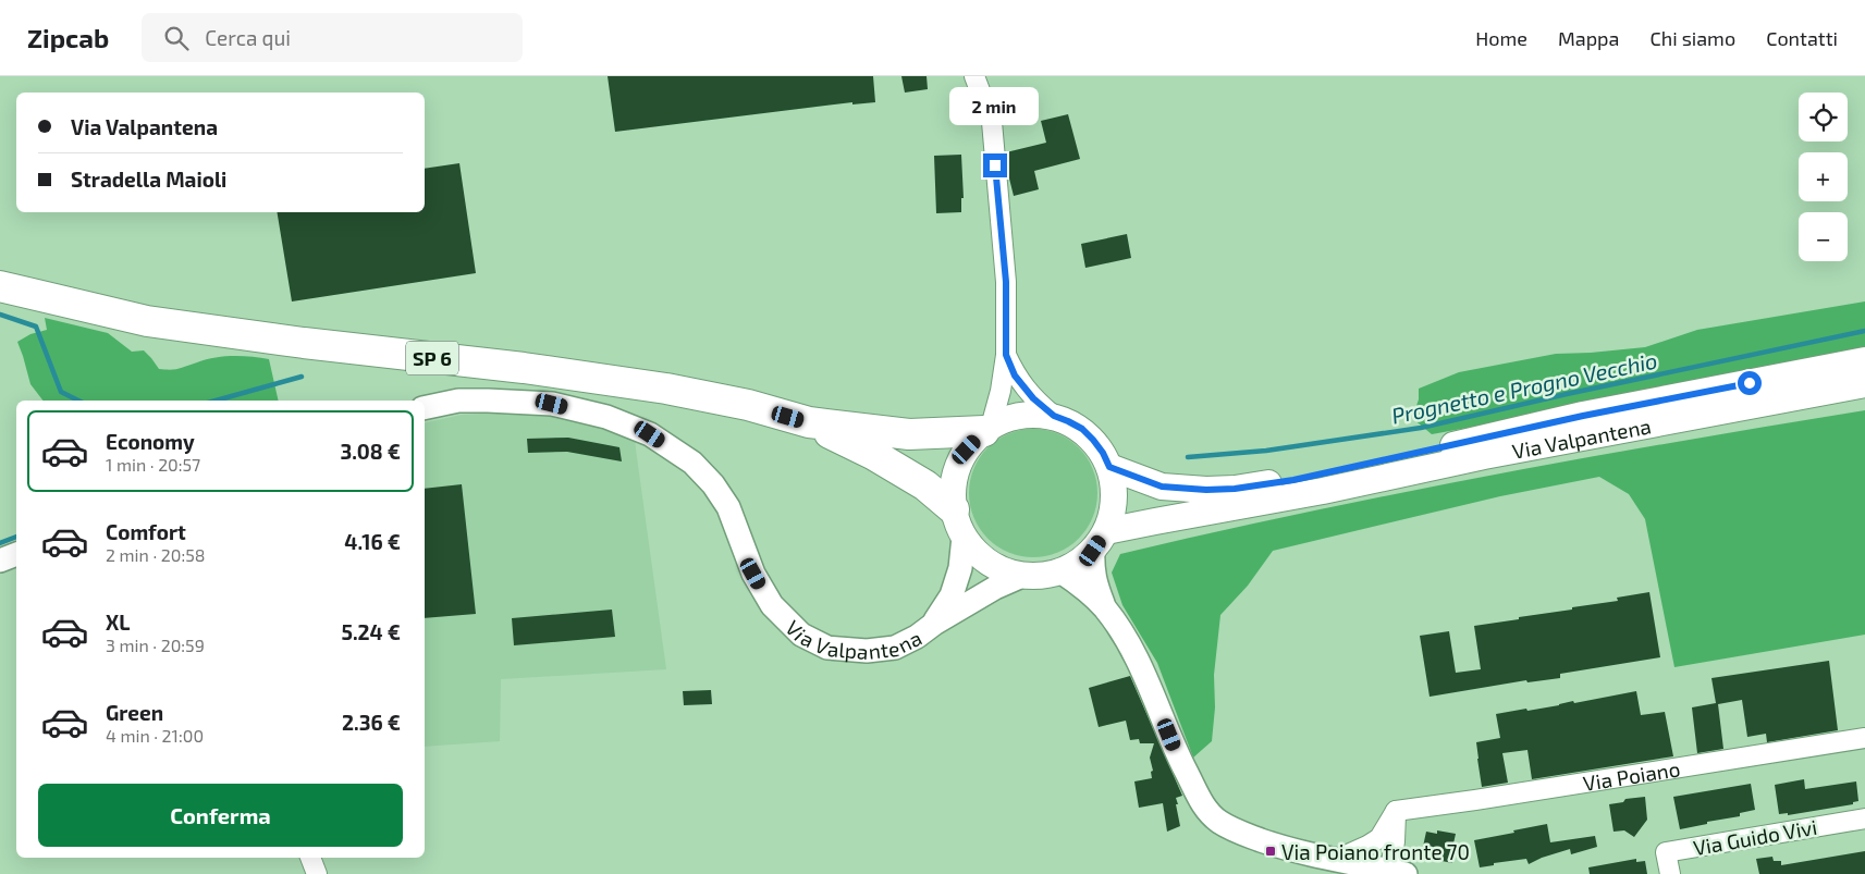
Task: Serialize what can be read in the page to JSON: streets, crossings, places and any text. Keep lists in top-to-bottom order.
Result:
{
  "streets": {
    "highway": ["SP 6", "Via Valpantena"],
    "street": ["Via Poiano", "Via Guido Vivi"]
  },
  "crossings": [
    ["SP 6", "Via Valpantena"]
  ],
  "water": ["Prognetto e Progno Vecchio"],
  "places": {
    "transit": ["Via Poiano fronte 70"]
  },
  "page": {
    "header": "Zipcab",
    "search": "Cerca qui",
    "nav": [
      "Home",
      "Mappa",
      "Chi siamo",
      "Contatti"
    ],
    "bubble": "2 min",
    "map_buttons": ["+", "−"],
    "banner": ["Via Valpantena", "Stradella Maioli"],
    "list": [
      {
        "name": "Economy",
        "note": "1 min · 20:57",
        "value": "3.08 €"
      },
      {
        "name": "Comfort",
        "note": "2 min · 20:58",
        "value": "4.16 €"
      },
      {
        "name": "XL",
        "note": "3 min · 20:59",
        "value": "5.24 €"
      },
      {
        "name": "Green",
        "note": "4 min · 21:00",
        "value": "2.36 €"
      }
    ],
    "buttons": "Conferma"
  }
}
